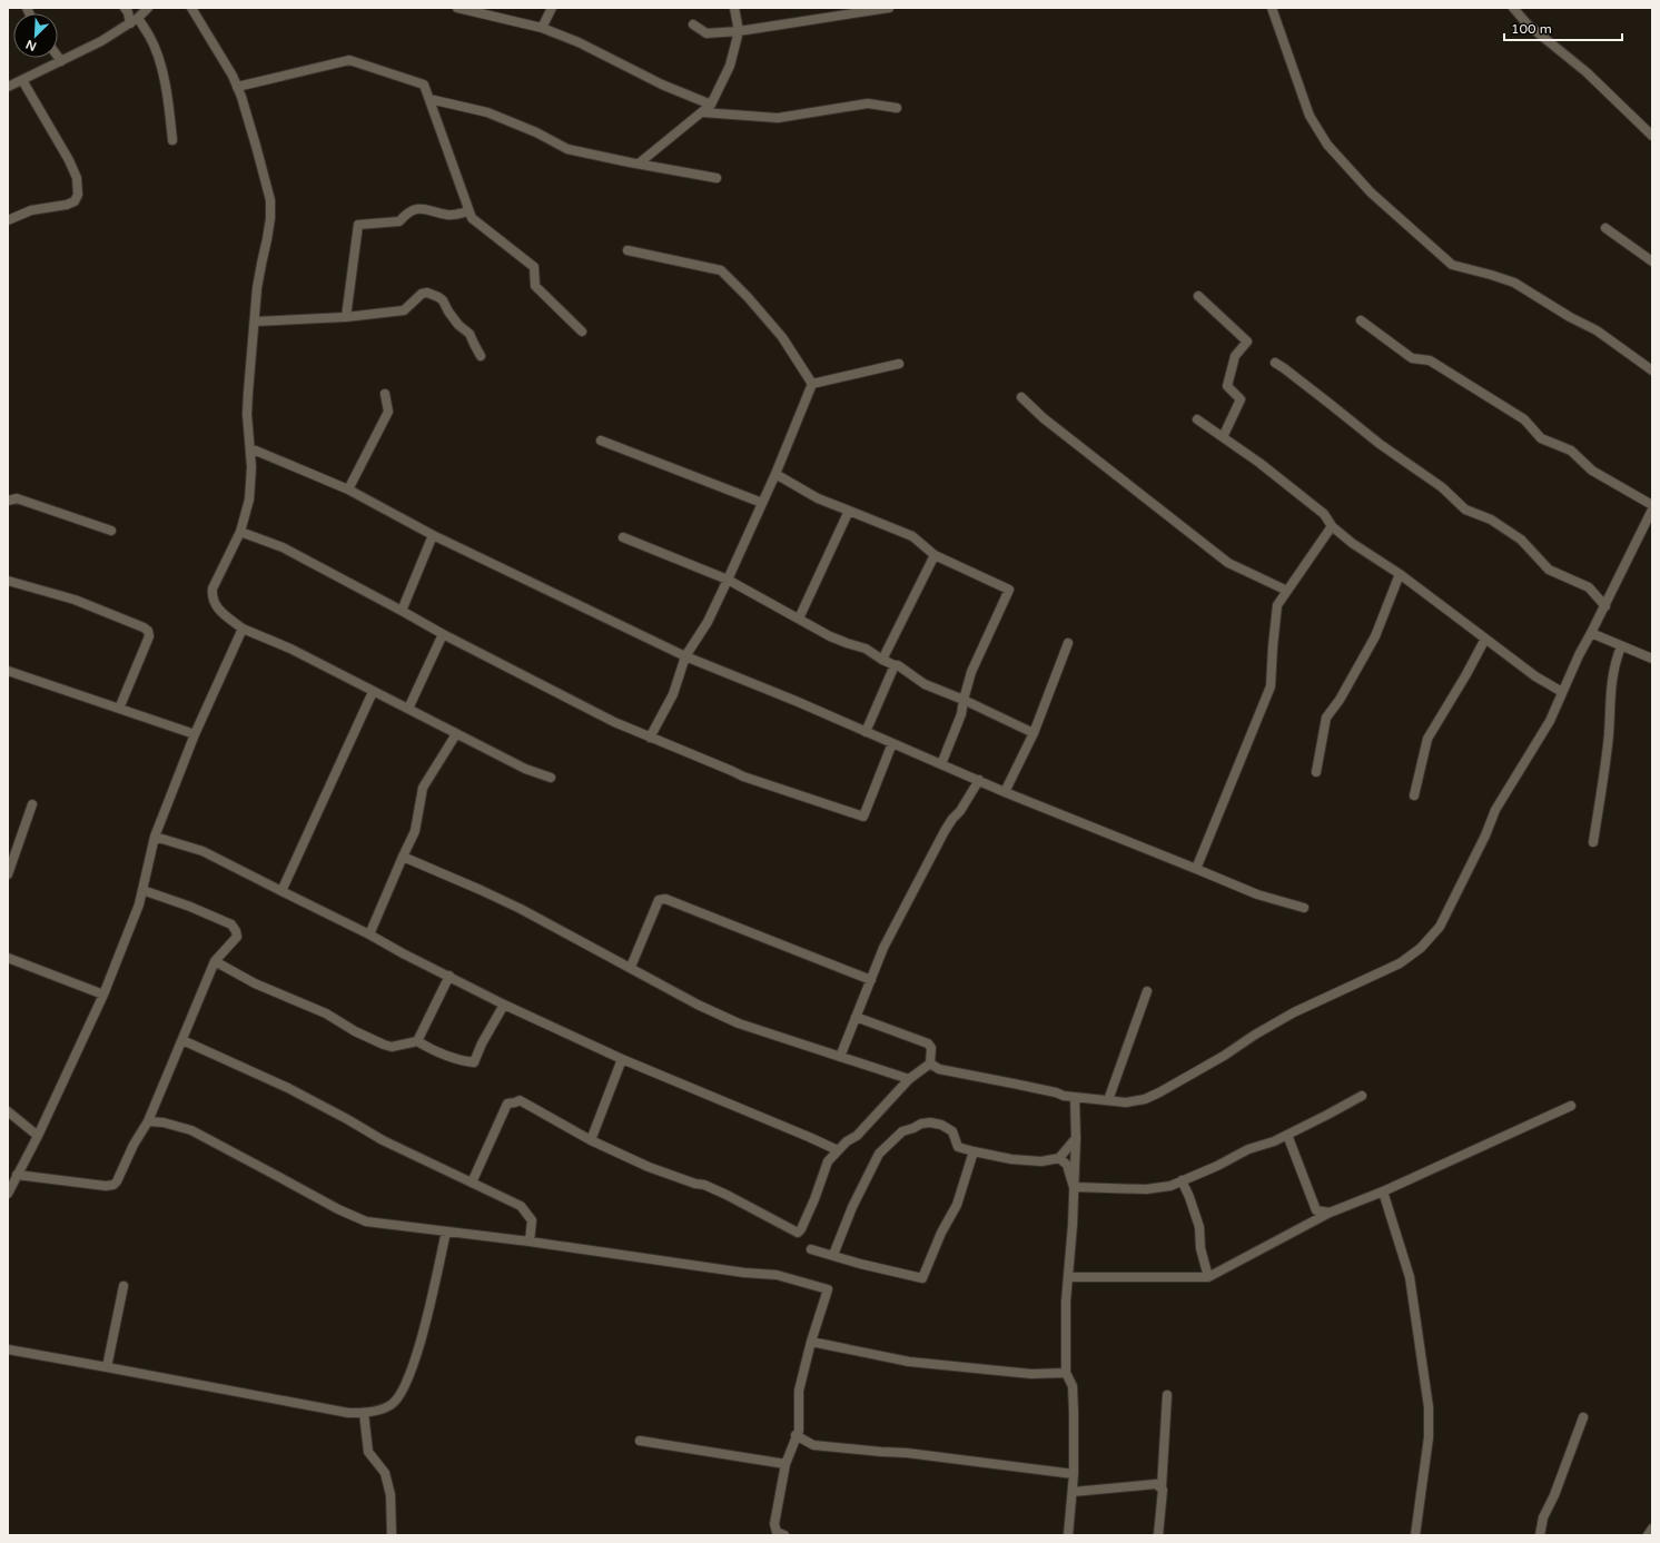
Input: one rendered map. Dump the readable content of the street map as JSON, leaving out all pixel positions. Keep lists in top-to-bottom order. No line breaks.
{"scale_bar":"100 m","north":"bottom left"}
